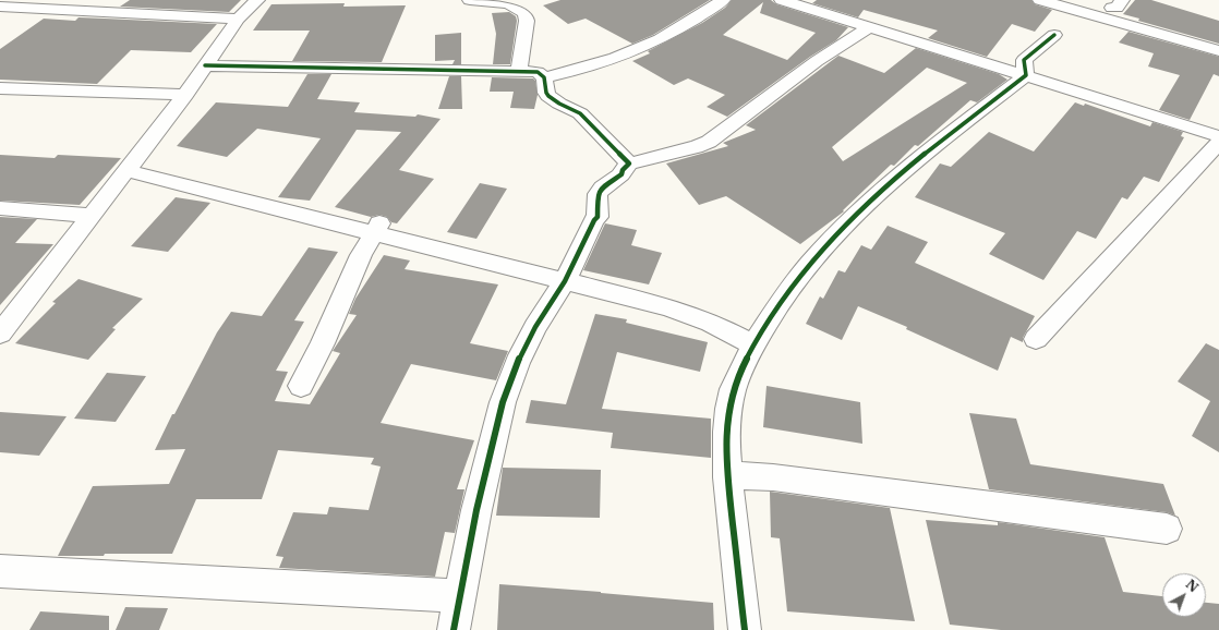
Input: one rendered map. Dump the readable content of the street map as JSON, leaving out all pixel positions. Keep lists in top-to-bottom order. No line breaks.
{"north":"top right"}
